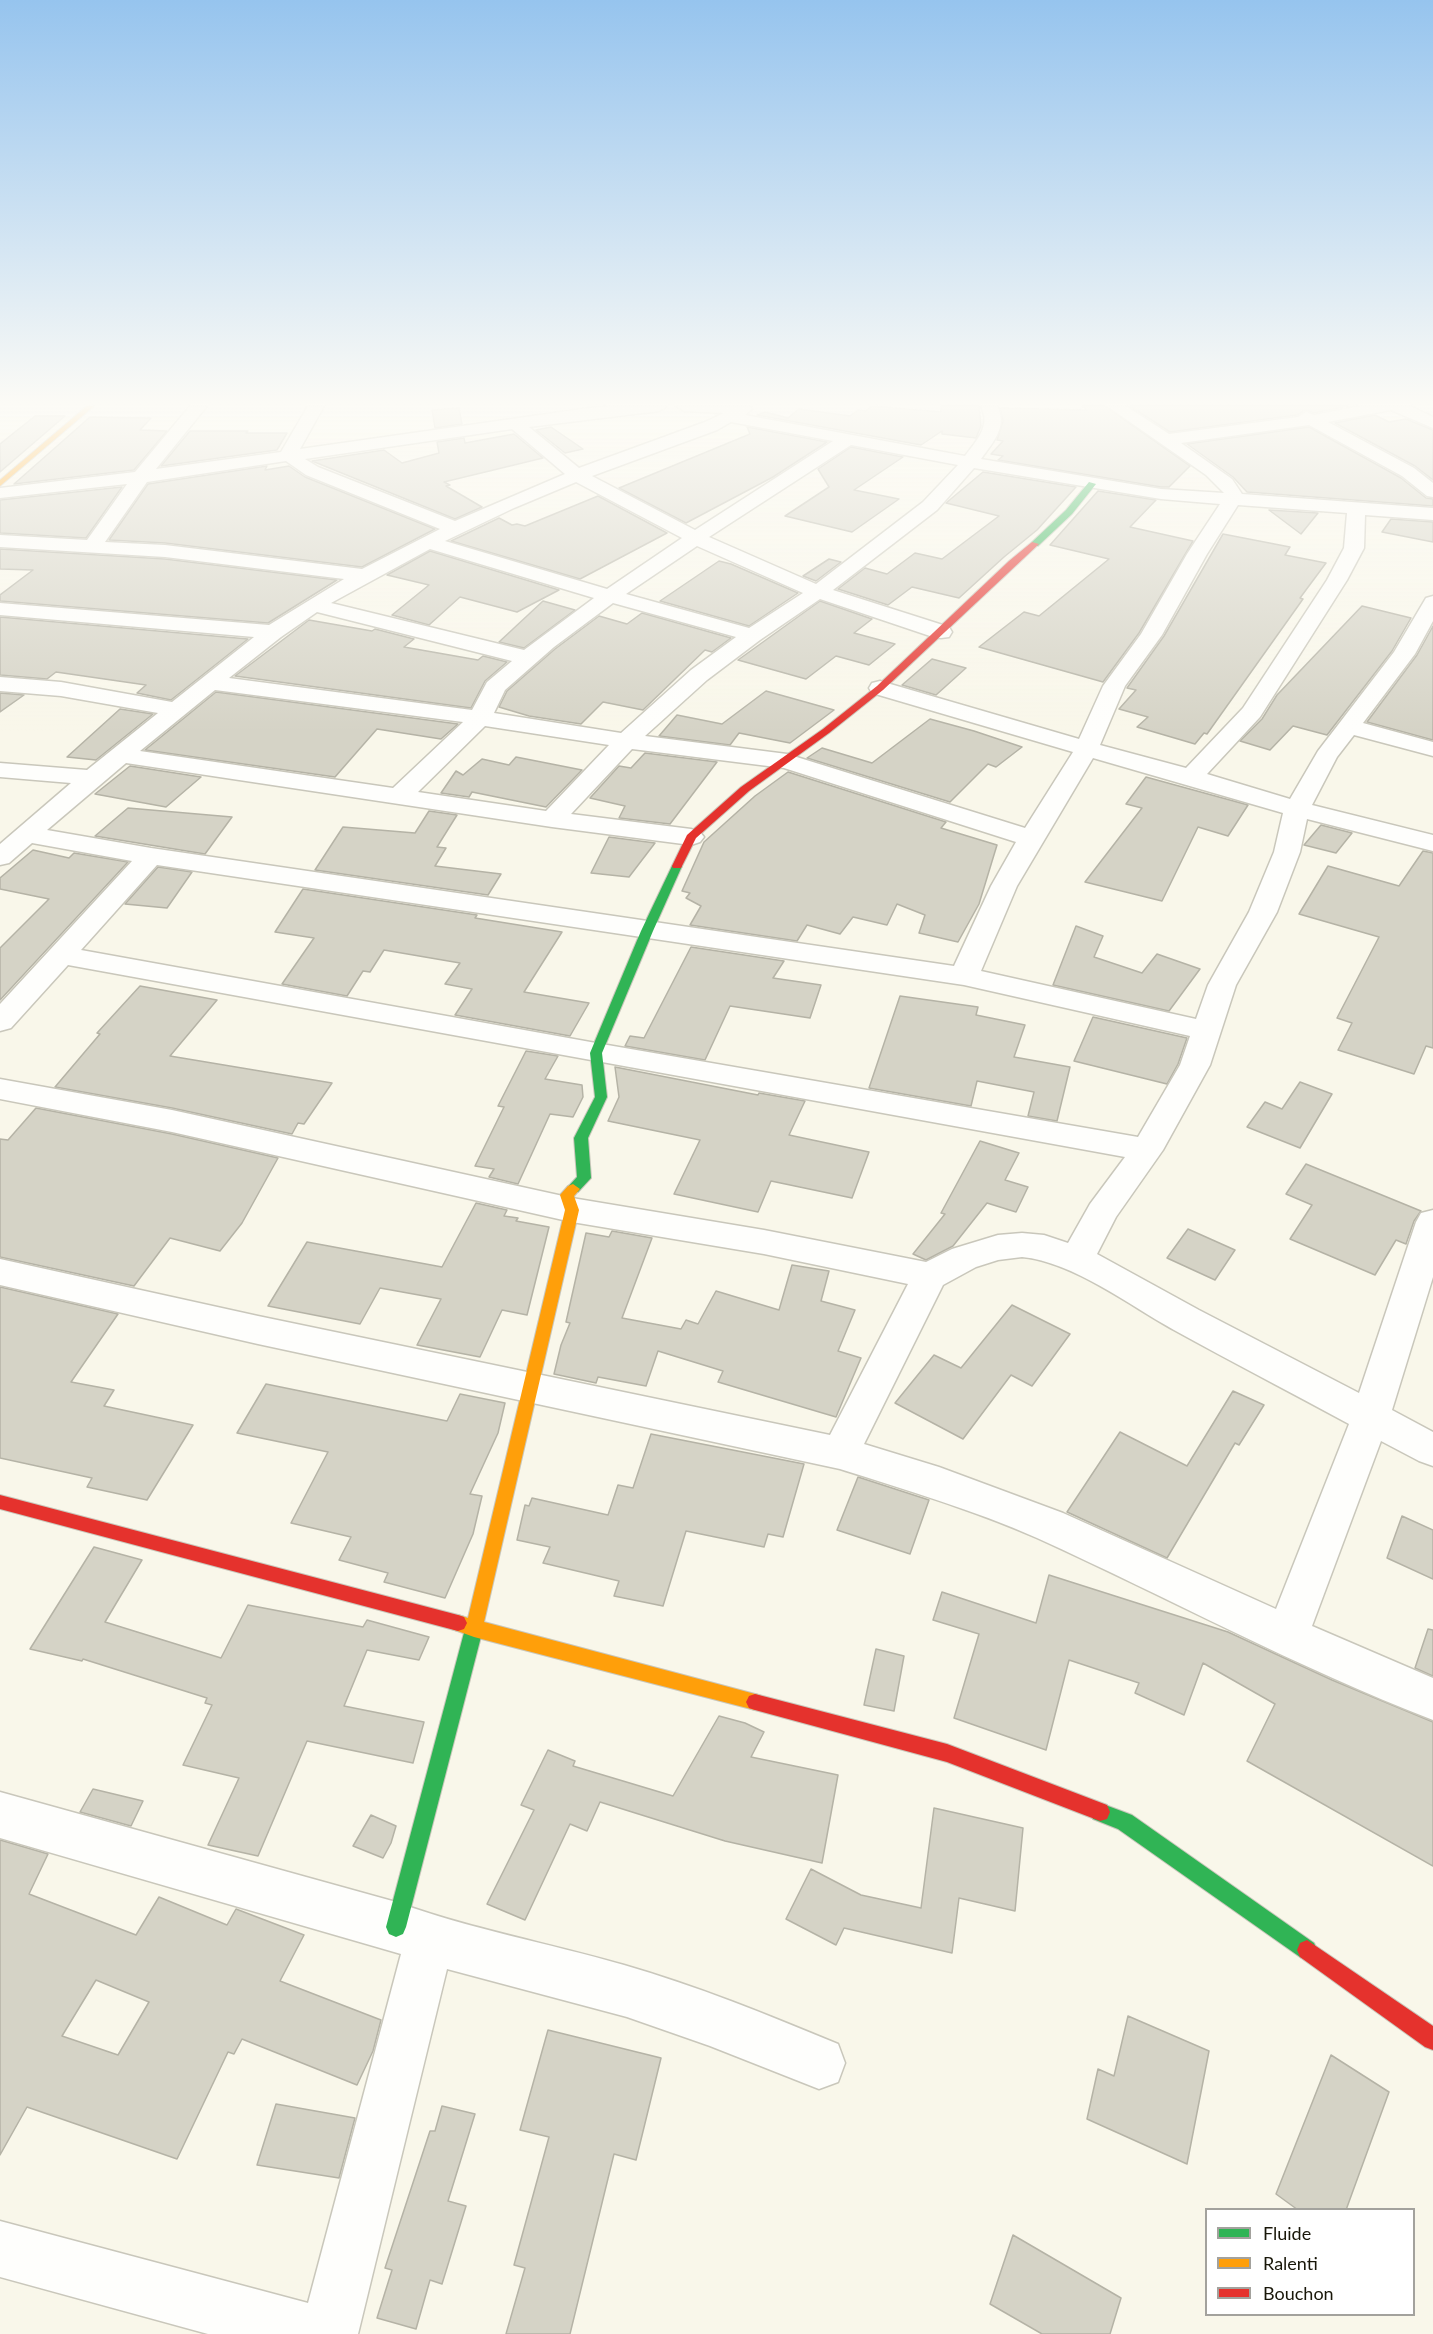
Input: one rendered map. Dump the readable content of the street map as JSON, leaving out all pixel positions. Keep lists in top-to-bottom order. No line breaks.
{"legend":["Fluide","Ralenti","Bouchon"]}
